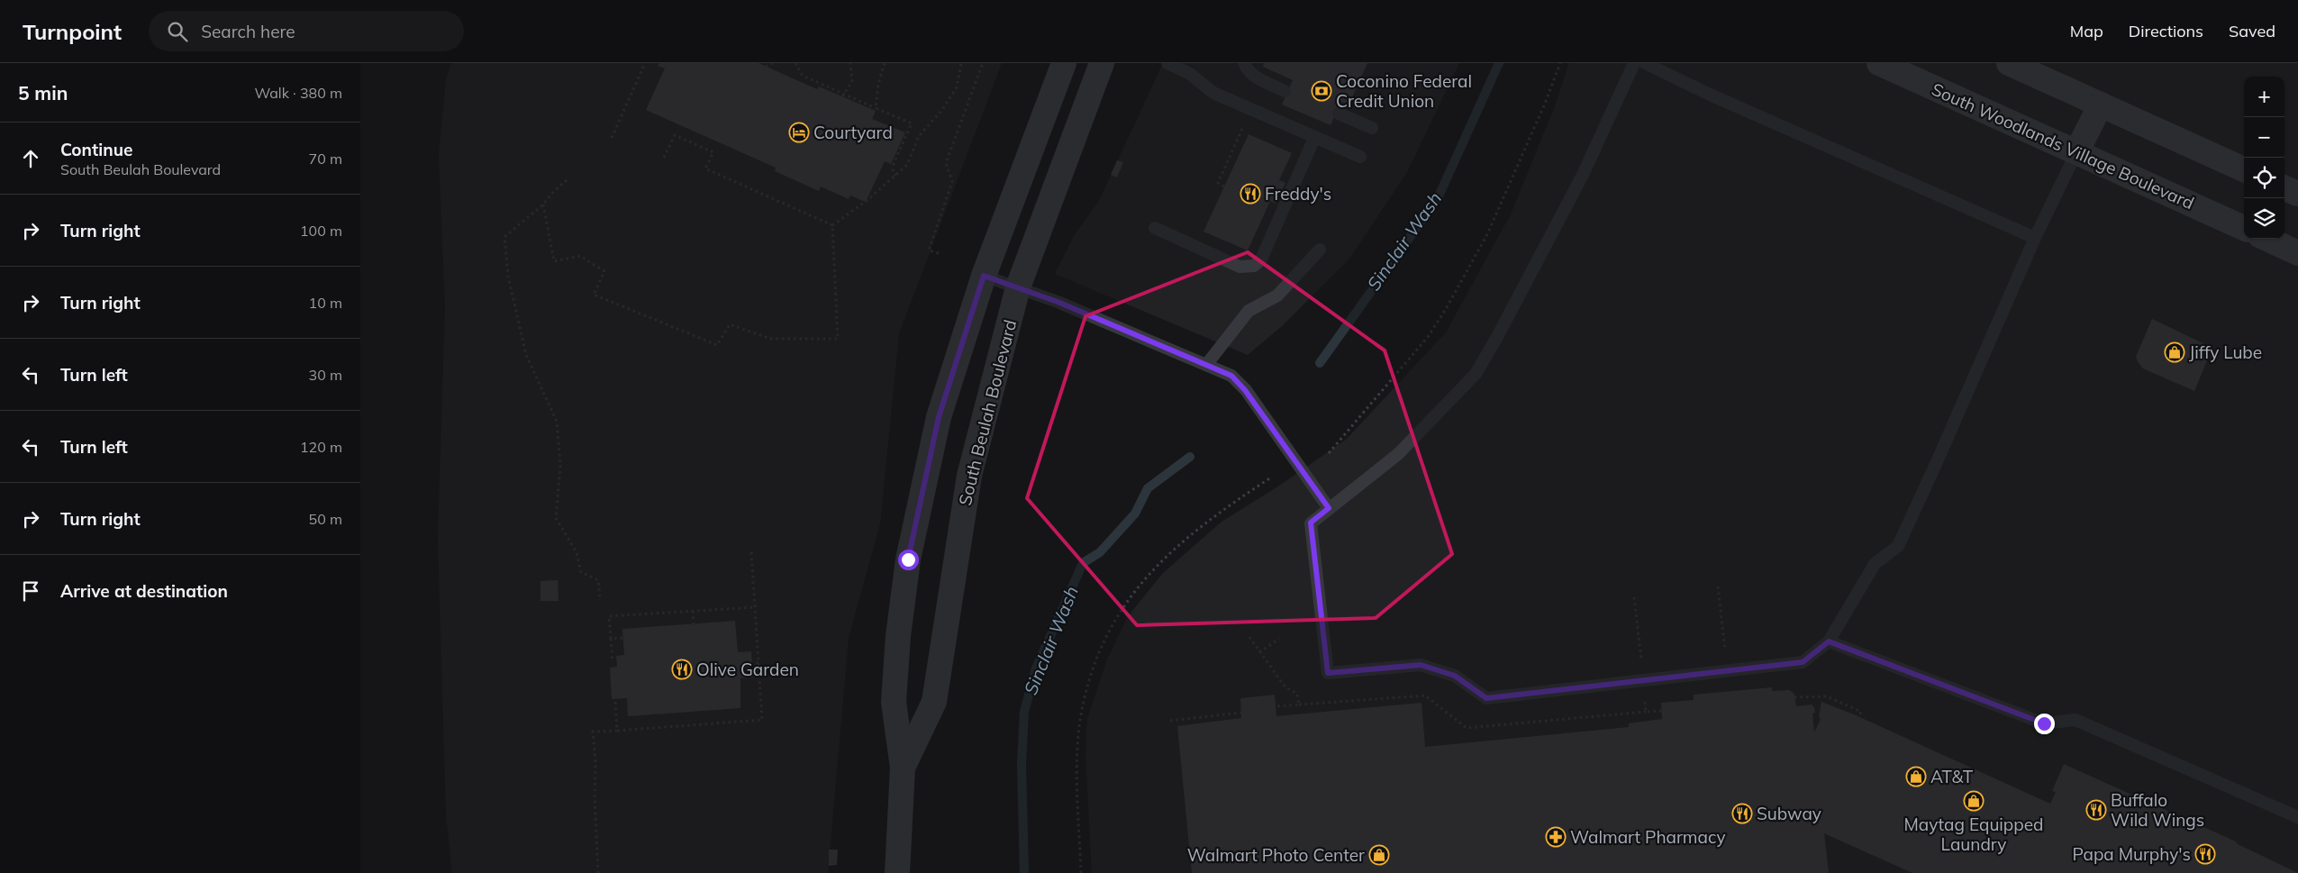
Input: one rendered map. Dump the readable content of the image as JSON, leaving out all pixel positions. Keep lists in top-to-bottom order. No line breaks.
{"streets":{"main road":["South Woodlands Village Boulevard","South Beulah Boulevard"]},"water":["Sinclair Wash"],"places":{"bank":["Coconino Federal Credit Union"],"hotel":["Courtyard"],"restaurant":["Freddy's","Olive Garden","Buffalo Wild Wings","Subway","Papa Murphy's"],"shop":["Jiffy Lube","AT&T","Maytag Equipped Laundry","Walmart Photo Center"],"pharmacy":["Walmart Pharmacy"]},"page":{"header":"Turnpoint","search":"Search here","nav":["Map","Directions","Saved"],"heading":["5 min","Walk · 380 m"],"map_buttons":["+","−"],"list":[["Continue","South Beulah Boulevard","70 m"],["Turn right","100 m"],["Turn right","10 m"],["Turn left","30 m"],["Turn left","120 m"],["Turn right","50 m"],"Arrive at destination"]}}
